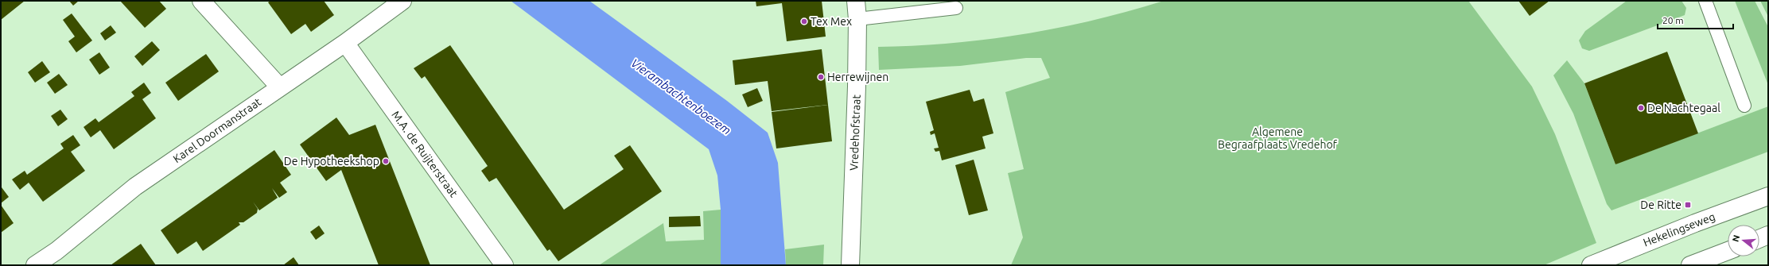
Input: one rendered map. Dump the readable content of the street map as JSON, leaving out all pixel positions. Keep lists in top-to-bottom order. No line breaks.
{"streets":{"street":["Karel Doormanstraat","Vredehofstraat","M.A. de Ruijterstraat","Hekelingseweg"]},"crossings":[["Karel Doormanstraat","M.A. de Ruijterstraat"]],"water":["Vierambachtenboezem"],"parks":["Algemene Begraafplaats Vredehof"],"places":{"other":["Tex Mex","Herrewijnen","De Nachtegaal","De Hypotheekshop"],"transit":["De Ritte"]},"scale_bar":"20 m","north":"left"}
